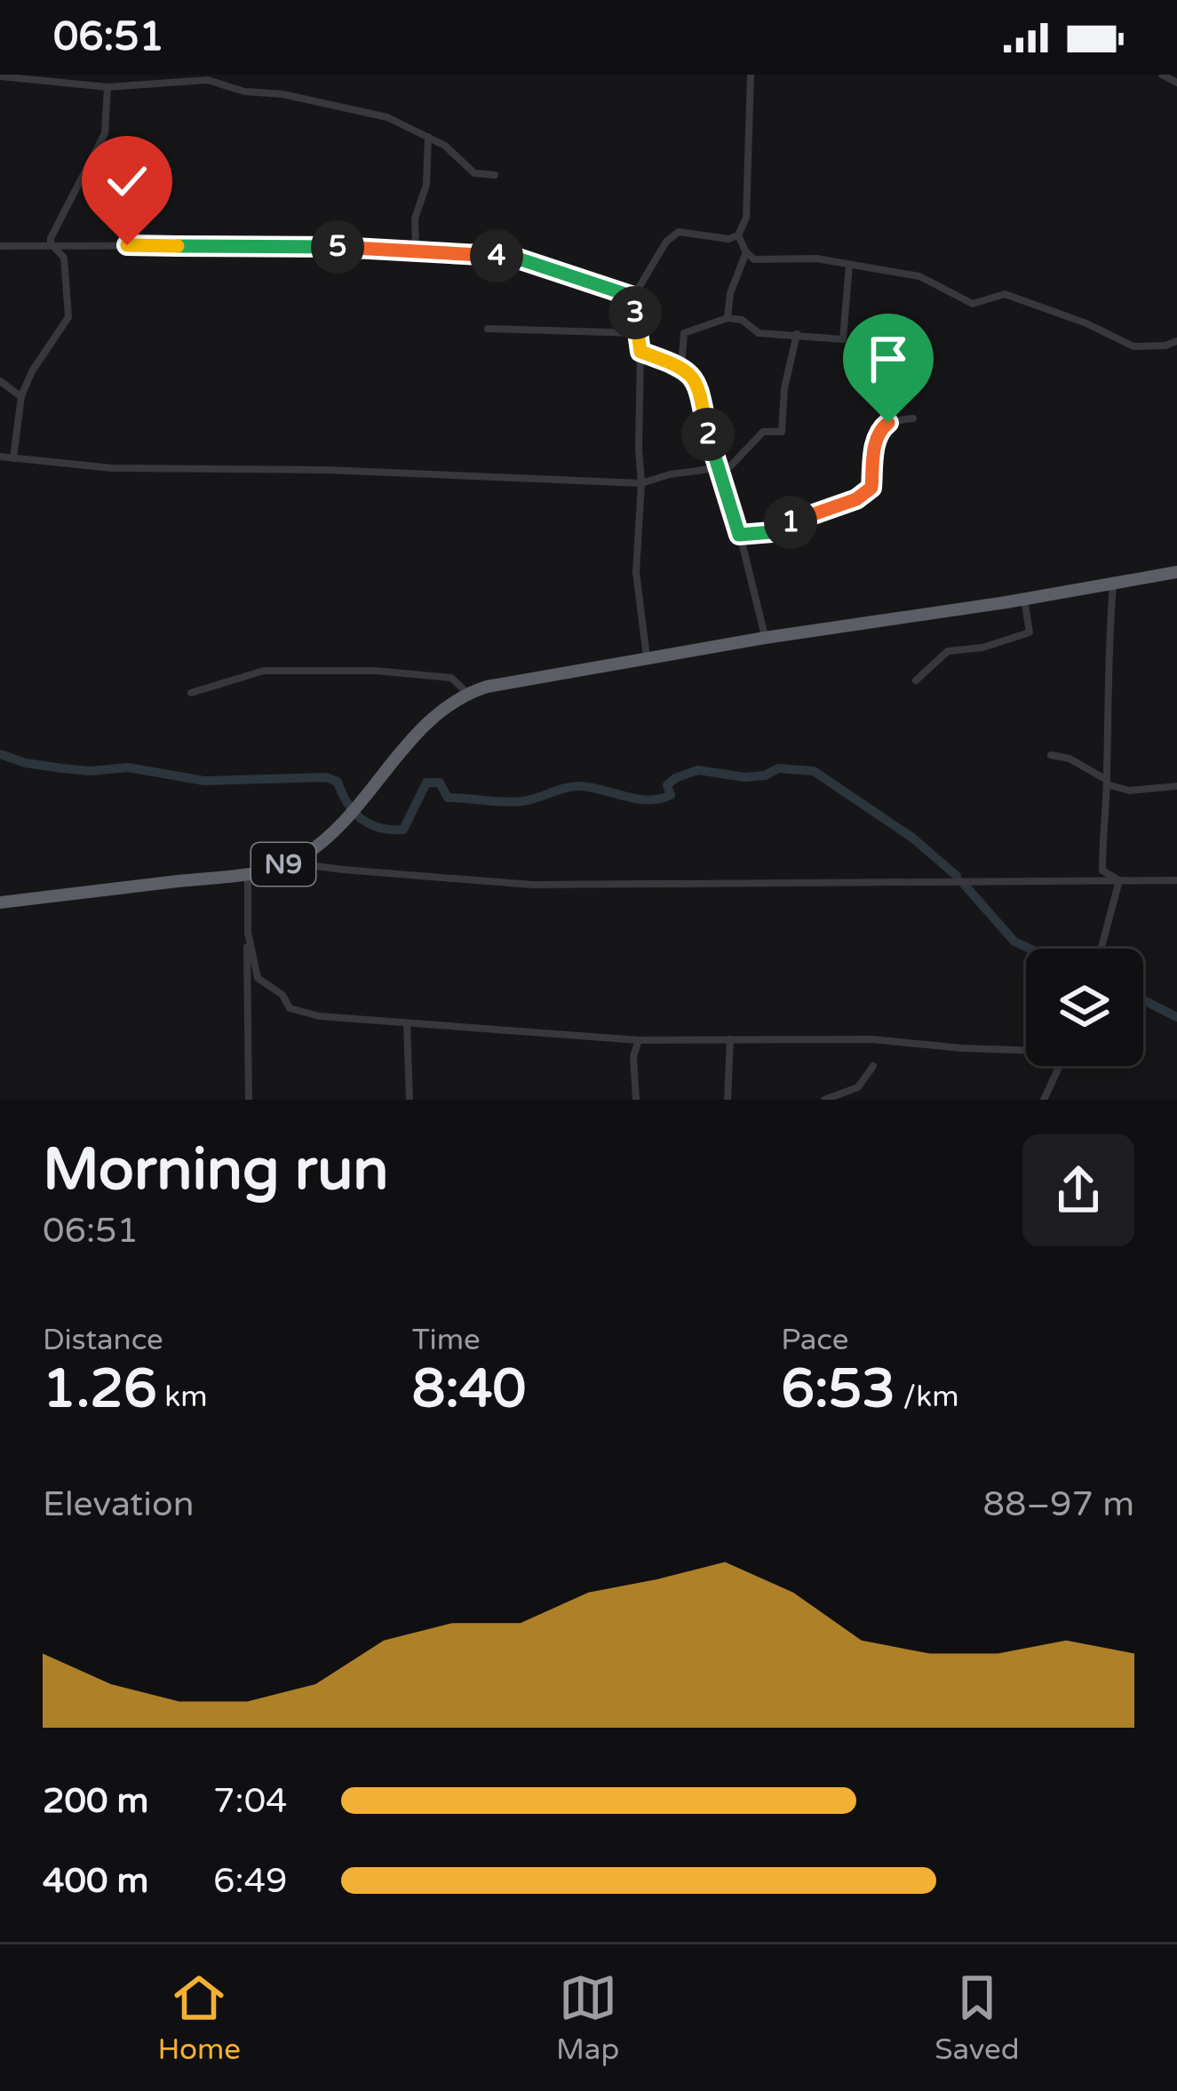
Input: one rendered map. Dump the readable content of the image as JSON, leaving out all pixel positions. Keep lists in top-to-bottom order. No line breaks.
{"streets":{"highway":["N9"]},"page":{"status":"06:51","pins":["5","4","3","2","1"],"heading":["Morning run","06:51"],"stats":[["Distance","1.26 km"],["Time","8:40"],["Pace","6:53 /km"]],"chart":["Elevation","88–97 m"],"list":[{"name":"200 m","note":"7:04"},{"name":"400 m","note":"6:49"}],"tabs":["Home","Map","Saved"]}}
